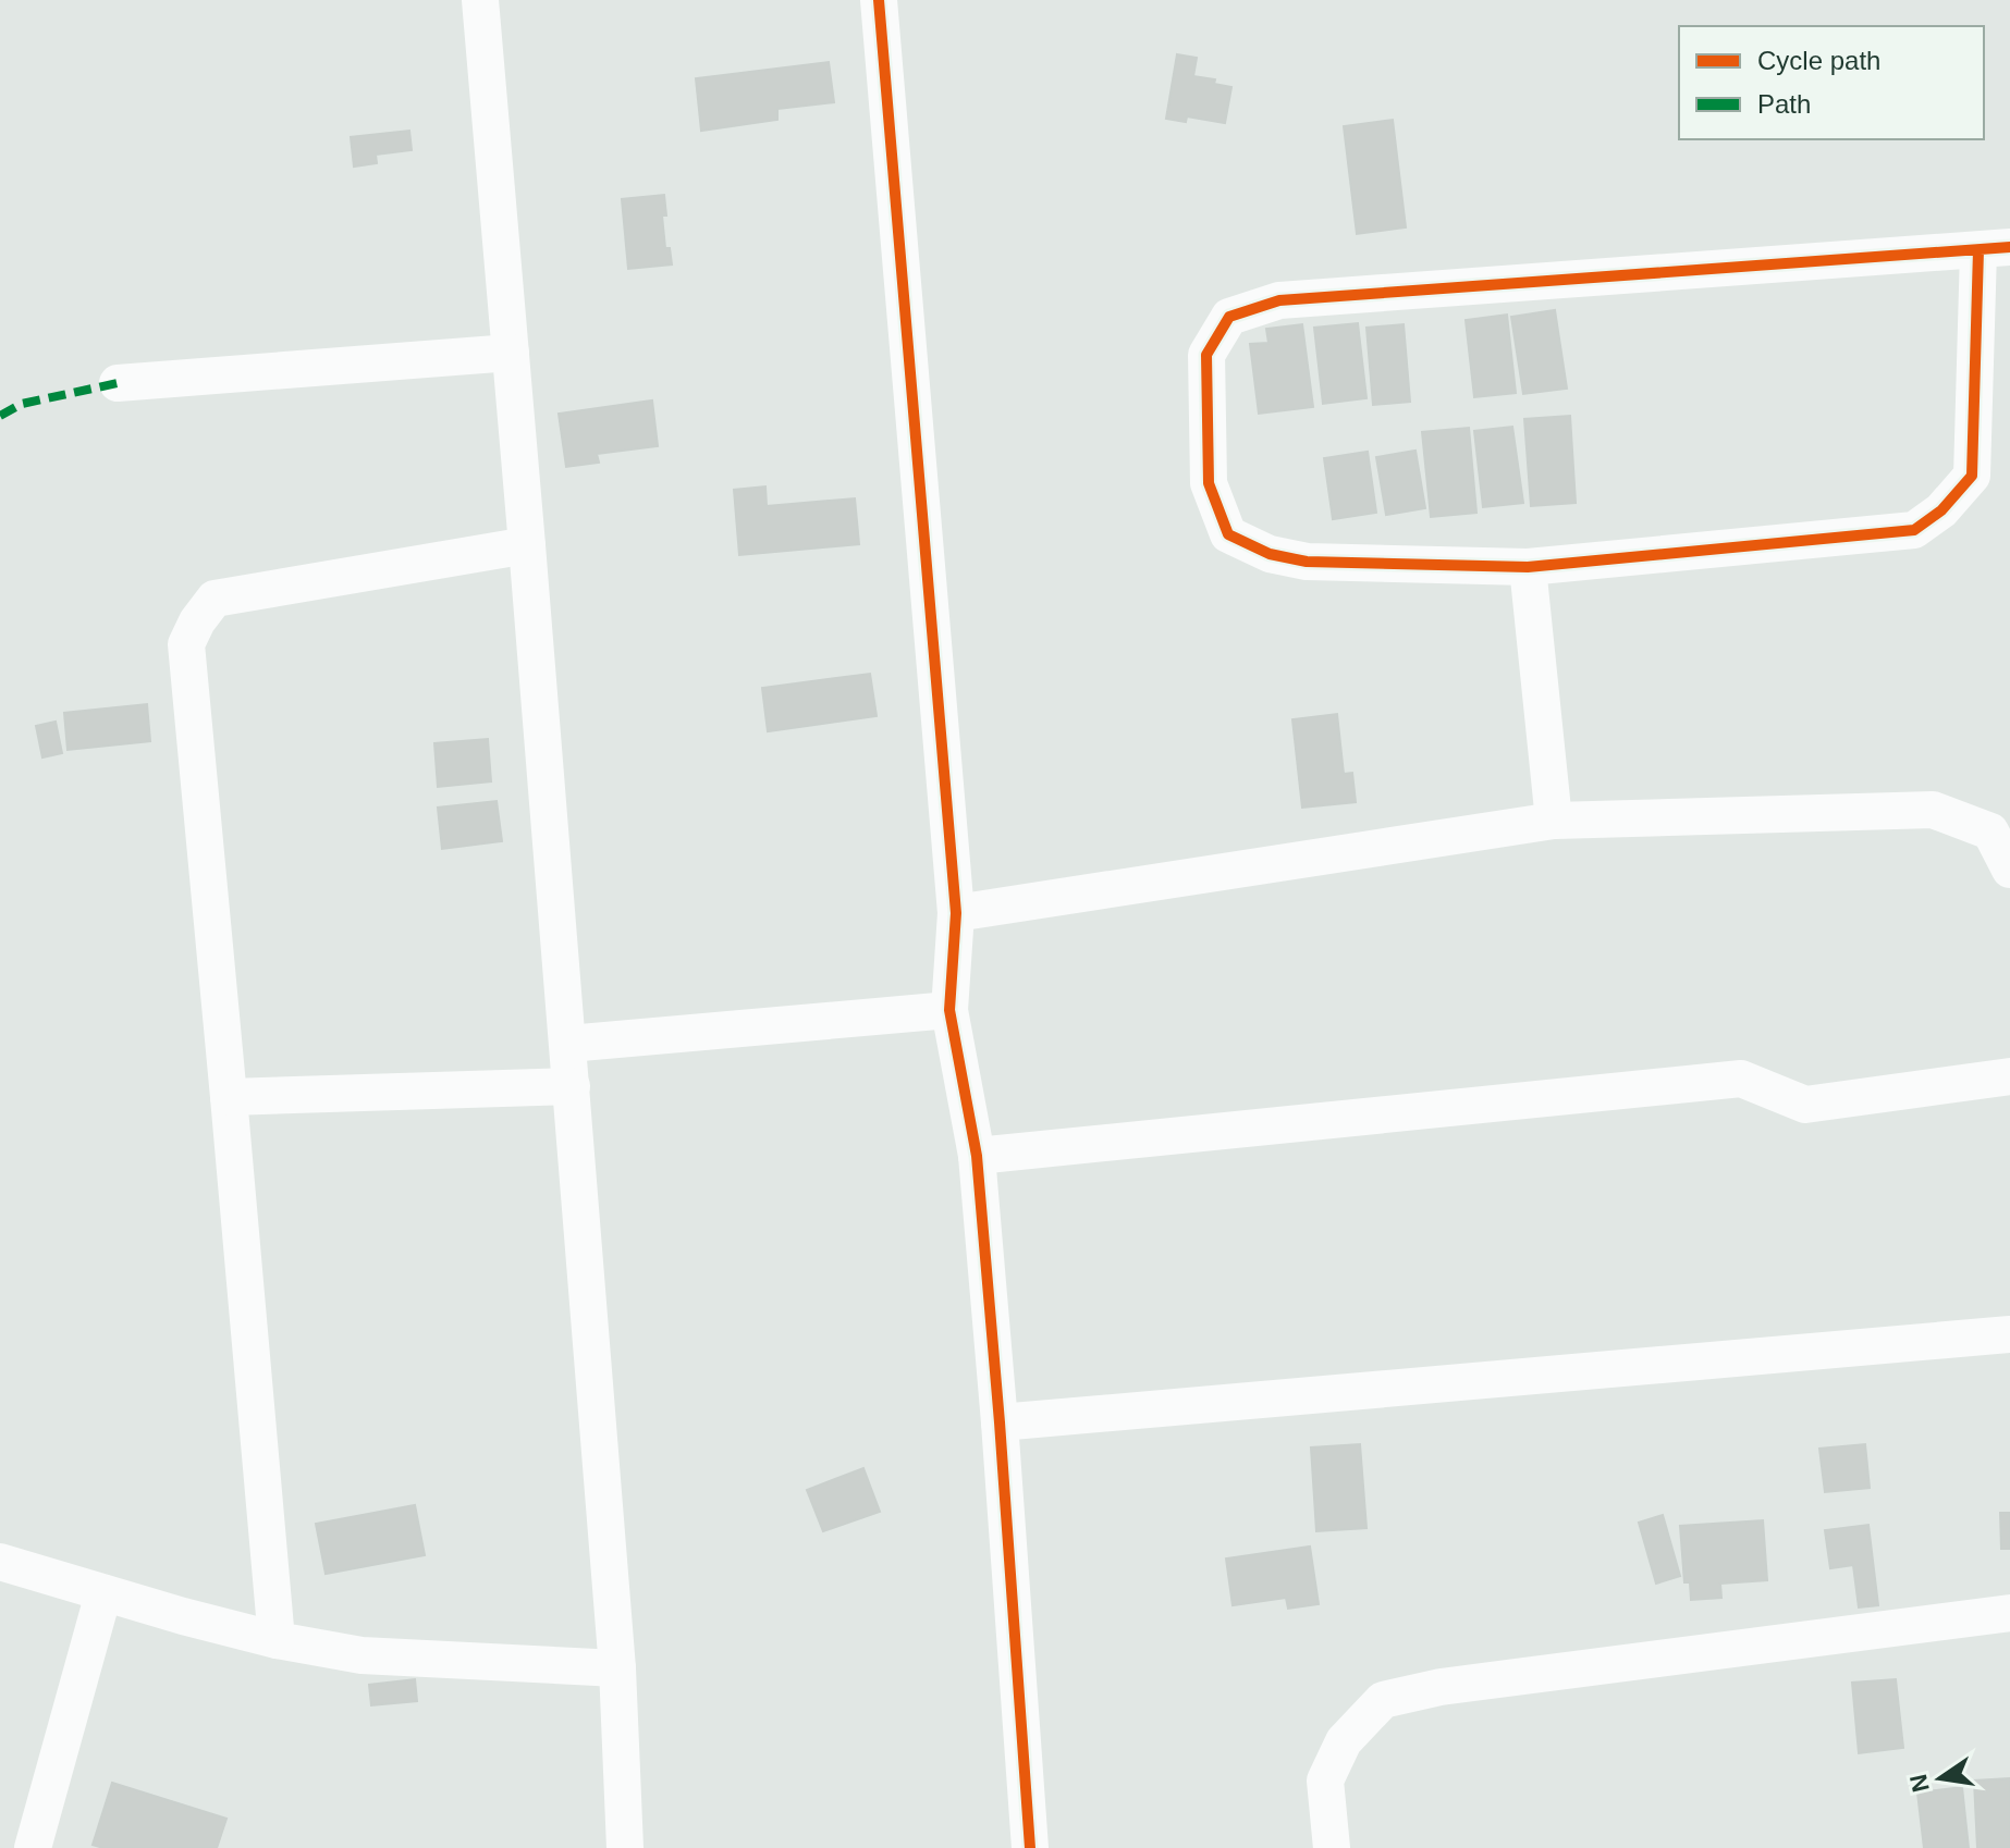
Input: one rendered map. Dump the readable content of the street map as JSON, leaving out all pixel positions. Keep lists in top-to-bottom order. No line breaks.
{"legend":["Cycle path","Path"],"north":"left"}
